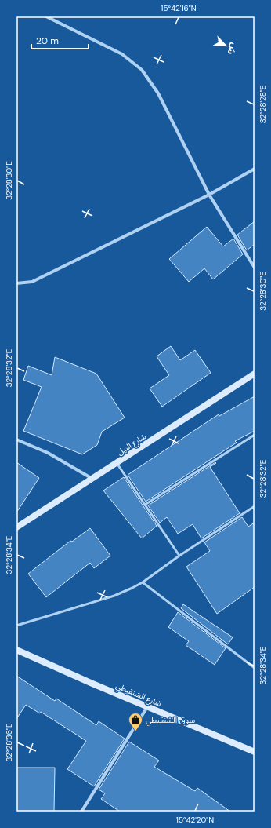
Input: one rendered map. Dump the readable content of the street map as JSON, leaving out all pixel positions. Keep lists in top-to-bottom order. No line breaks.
{"streets":{"street":["شارع النيل","شارع الشنقيطي"]},"places":{"shop":["سوق الشنقيطي"]},"scale_bar":"20 m","north":"bottom right","coordinates":["15°42'16\"N","32°28'28\"E","32°28'30\"E","32°28'32\"E","32°28'34\"E","32°28'36\"E","15°42'20\"N"]}
